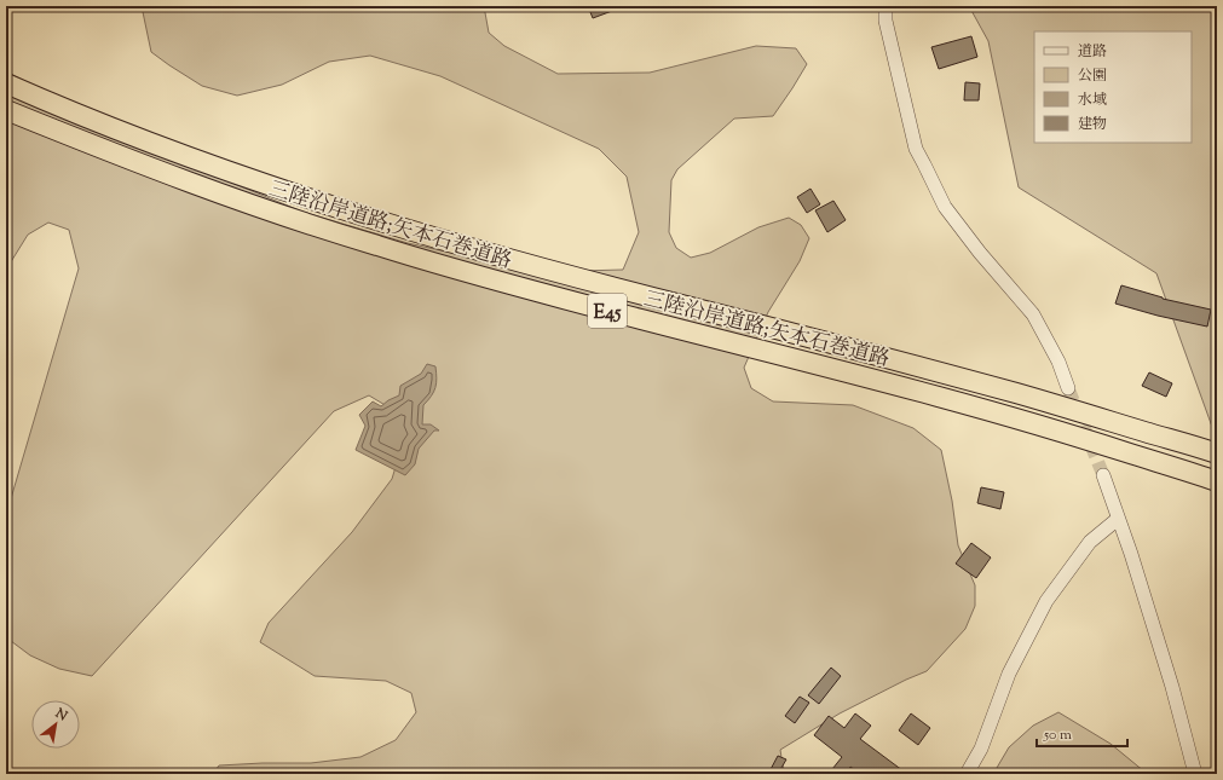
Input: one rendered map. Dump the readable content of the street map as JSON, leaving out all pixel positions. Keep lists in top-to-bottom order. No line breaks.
{"streets":{"highway":["三陸沿岸道路;矢本石巻道路","E45"]},"legend":["道路","公園","水域","建物"],"scale_bar":"50 m","north":"top right"}
